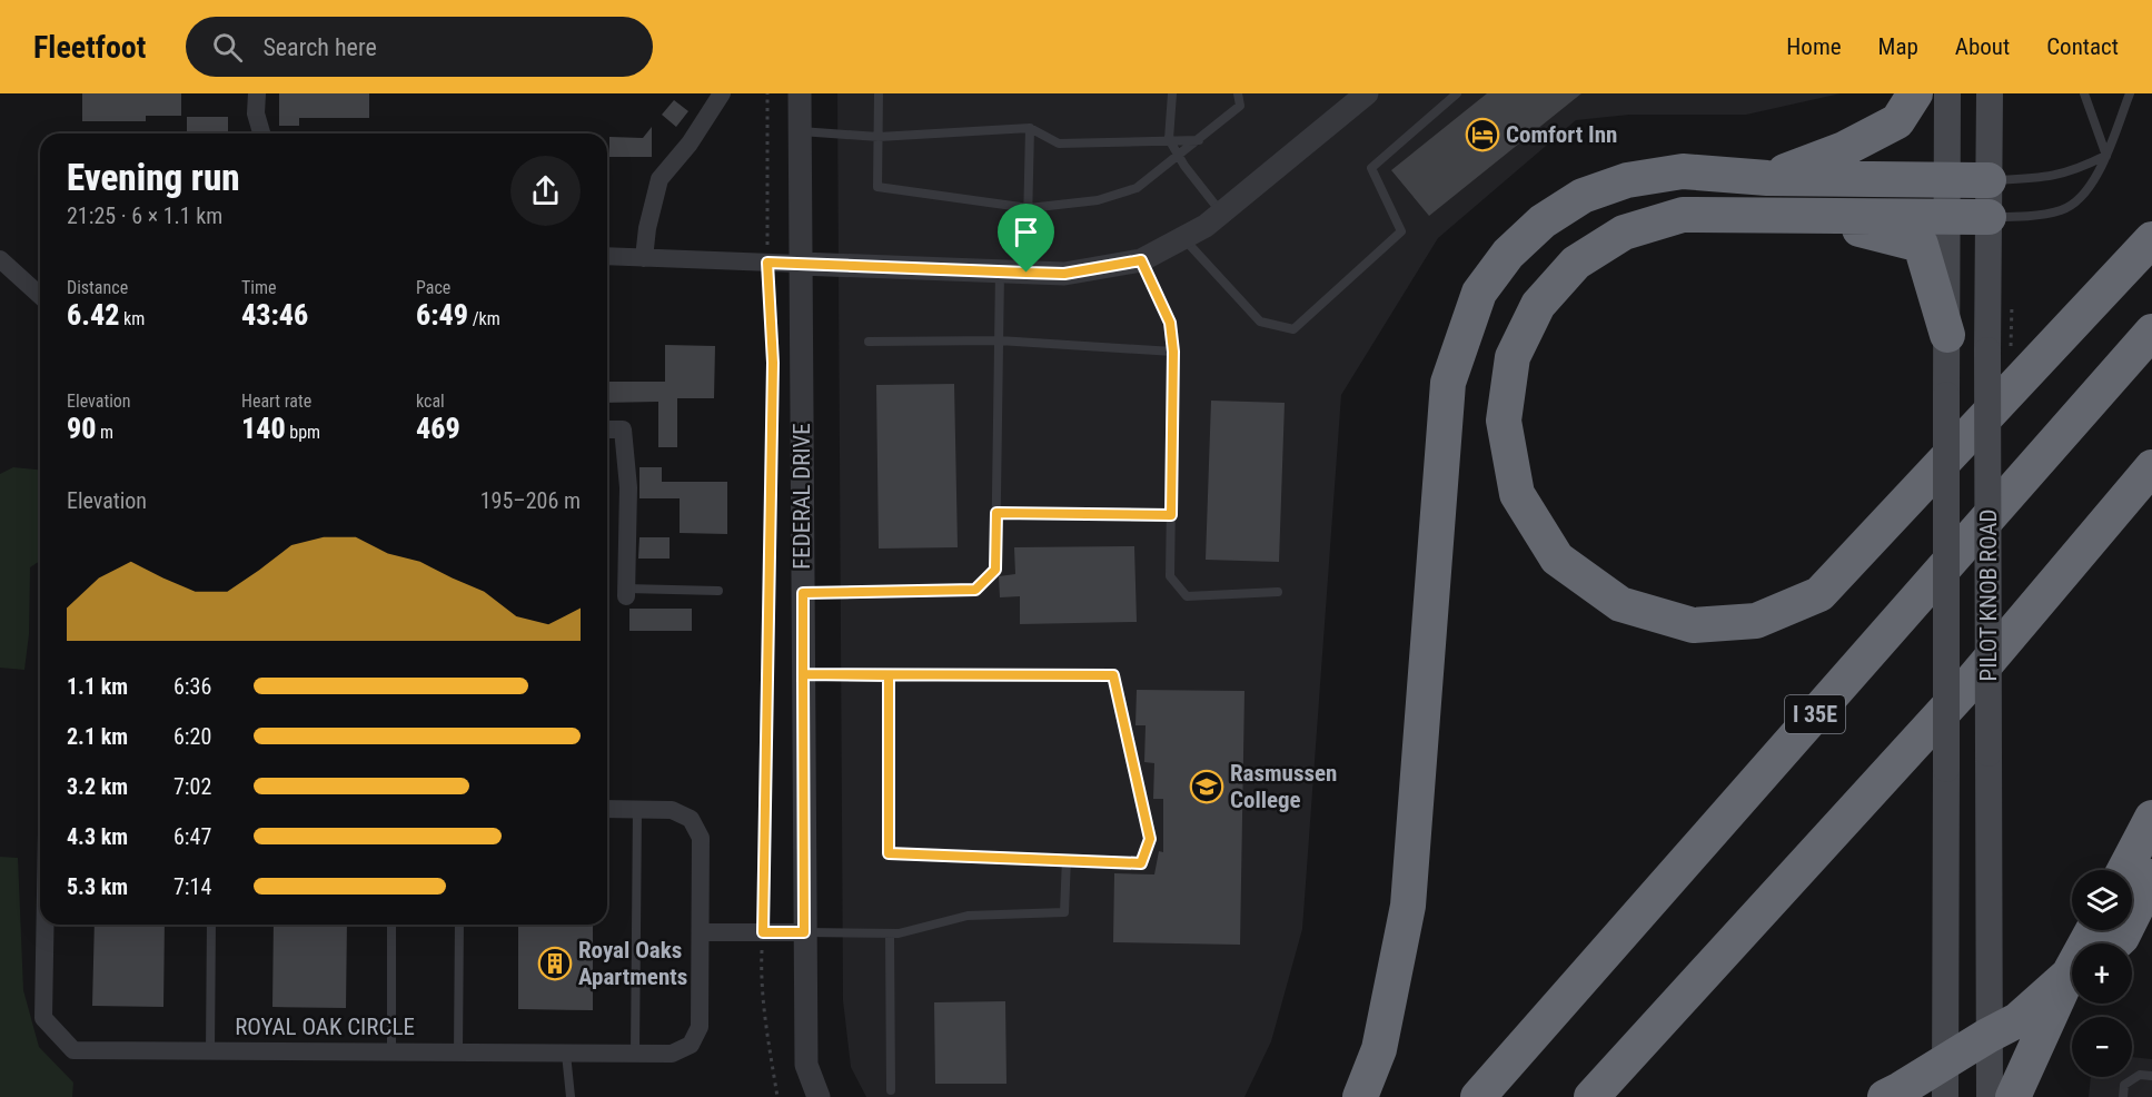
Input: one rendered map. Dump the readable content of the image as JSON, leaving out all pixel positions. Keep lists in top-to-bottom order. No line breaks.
{"streets":{"highway":["I 35E"],"main road":["PILOT KNOB ROAD"],"street":["FEDERAL DRIVE","ROYAL OAK CIRCLE"]},"places":{"hotel":["Comfort Inn"],"school or university":["Rasmussen College"],"building":["Royal Oaks Apartments"]},"page":{"header":"Fleetfoot","search":"Search here","nav":["Home","Map","About","Contact"],"heading":["Evening run","21:25 · 6 × 1.1 km"],"stats":[["Distance","6.42 km"],["Time","43:46"],["Pace","6:49 /km"],["Elevation","90 m"],["Heart rate","140 bpm"],["kcal","469"]],"chart":["Elevation","195–206 m"],"list":[{"name":"1.1 km","note":"6:36"},{"name":"2.1 km","note":"6:20"},{"name":"3.2 km","note":"7:02"},{"name":"4.3 km","note":"6:47"},{"name":"5.3 km","note":"7:14"}],"map_buttons":["+","−"]}}
